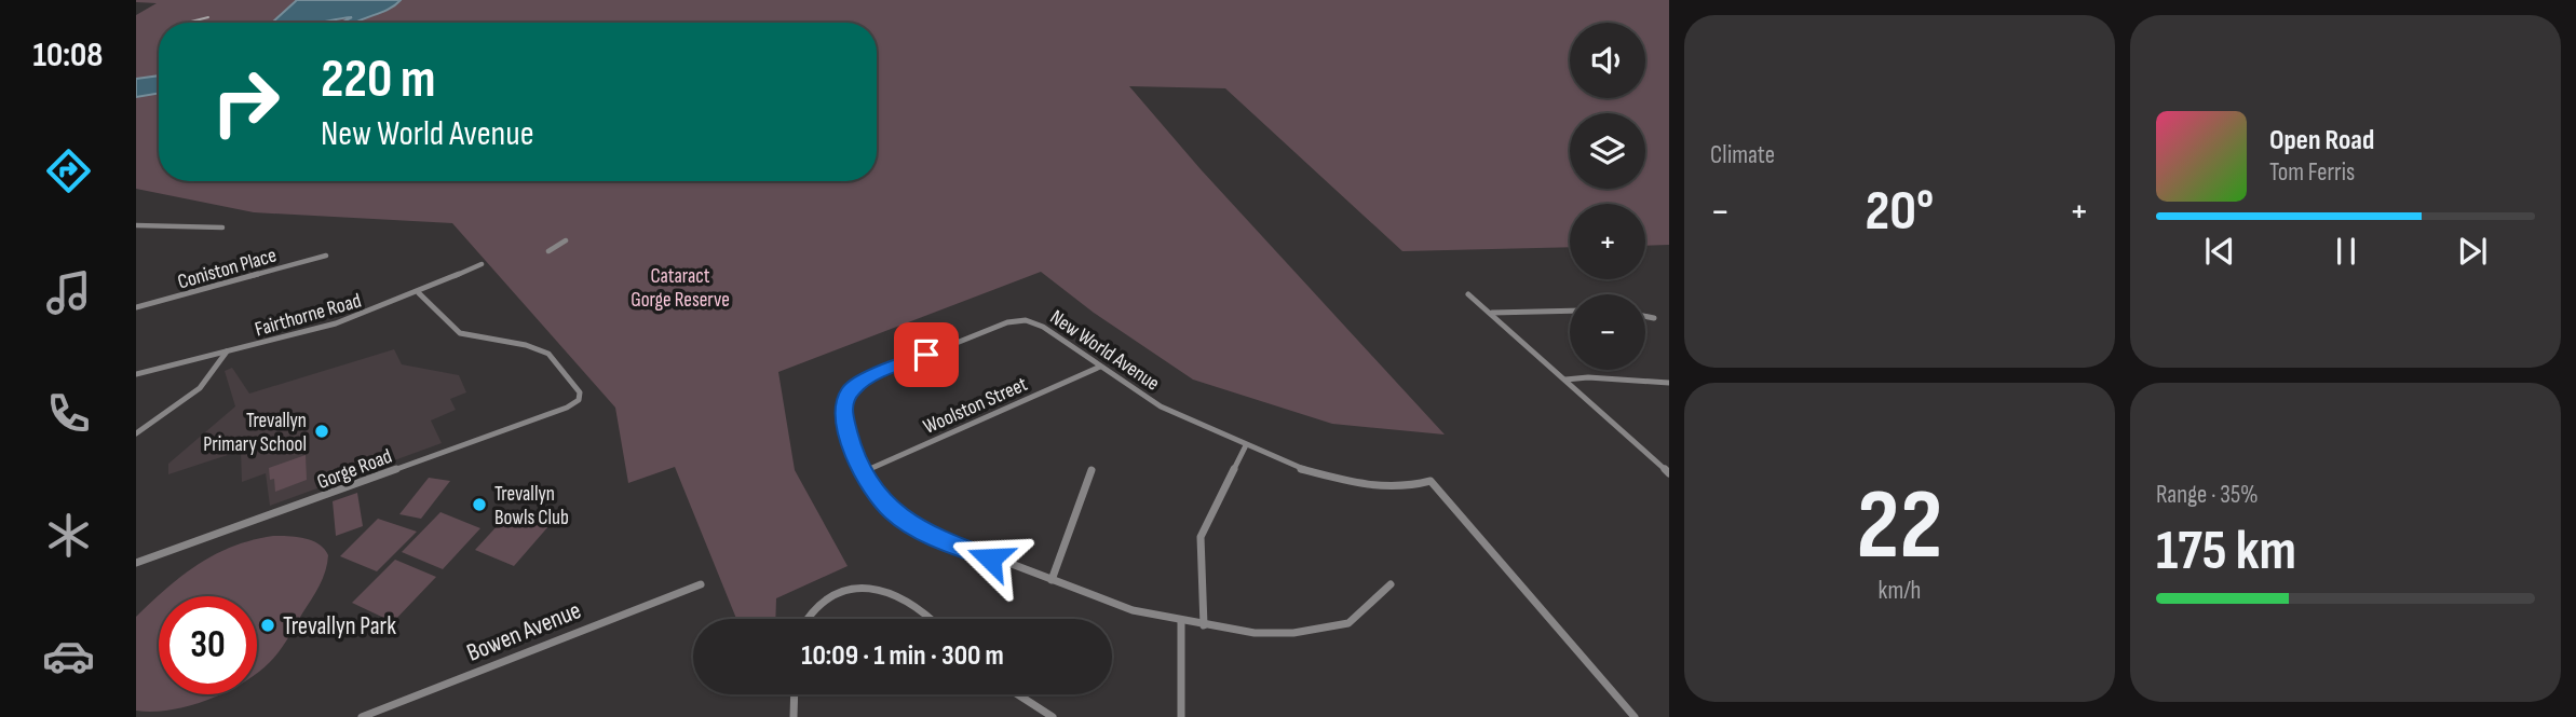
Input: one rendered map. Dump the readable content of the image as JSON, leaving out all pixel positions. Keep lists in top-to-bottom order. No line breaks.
{"streets":{"street":["Coniston Place","Fairthorne Road","New World Avenue","Woolston Street","Gorge Road","Bowen Avenue"]},"crossings":[["Fairthorne Road","Gorge Road"],["New World Avenue","Woolston Street"]],"parks":["Cataract Gorge Reserve"],"places":["Trevallyn Primary School","Trevallyn Bowls Club","Trevallyn Park"],"page":{"tabs":"10:08","tile":["Climate",["22","km/h"],["Range · 35%","175 km"]],"map_buttons":["+","−"],"turn":["220 m","New World Avenue"],"song":["Open Road","Tom Ferris"],"heat":["−","20°","+"],"limit":"30","trip":"10:09 · 1 min · 300 m"}}
